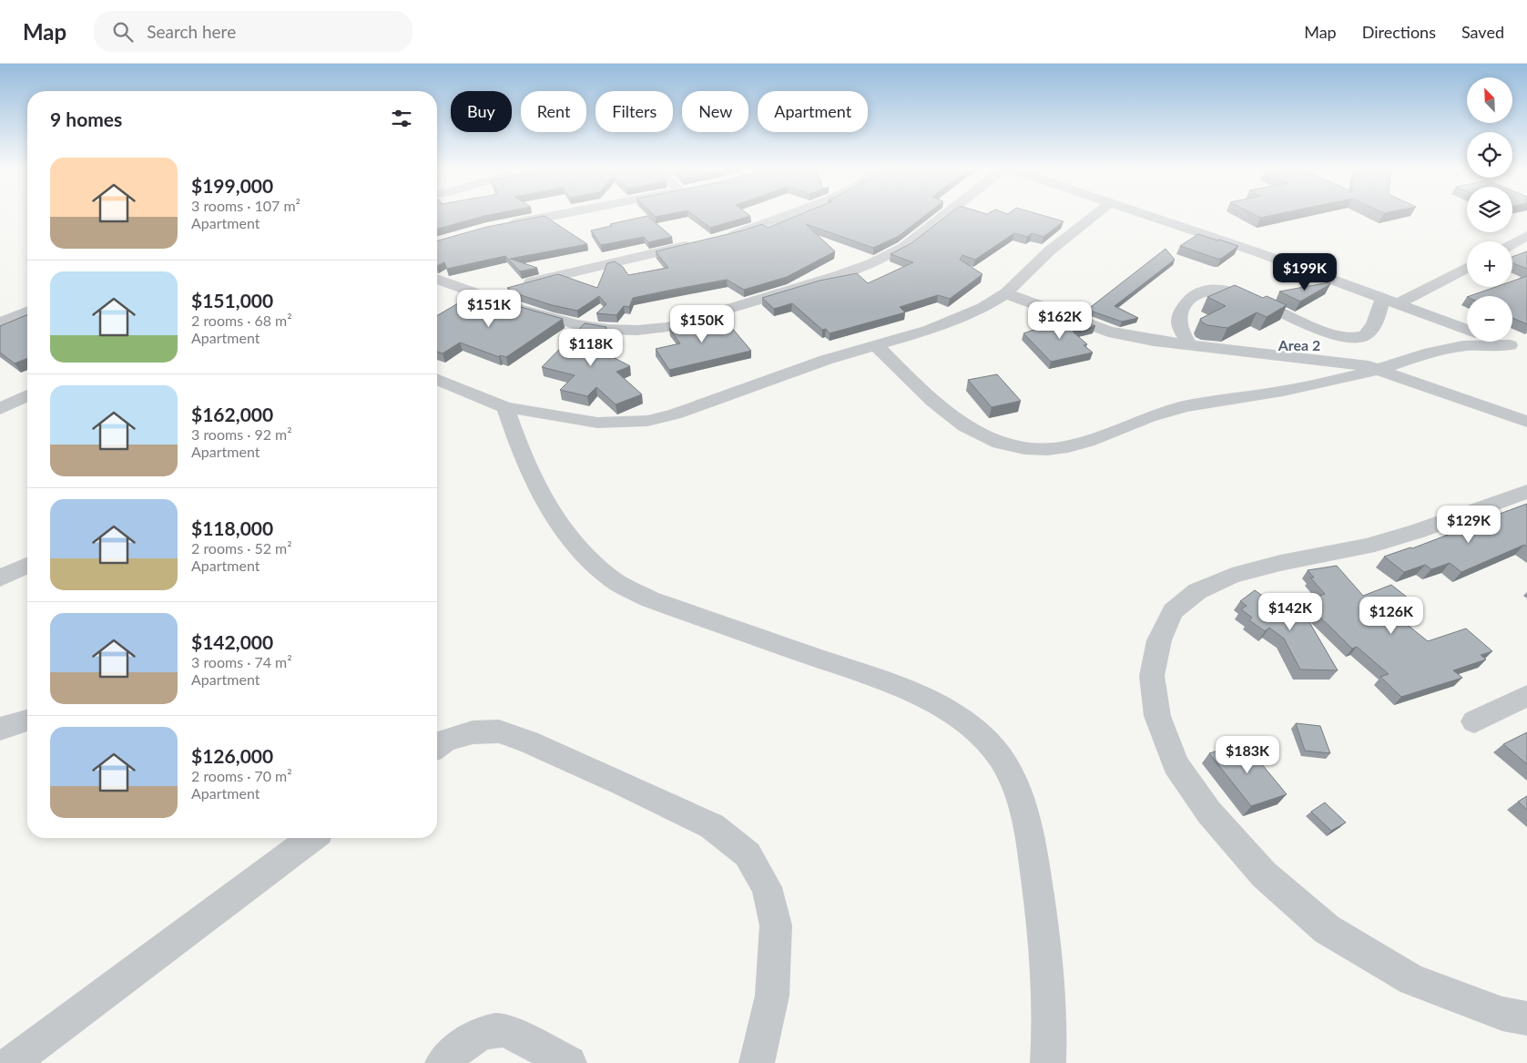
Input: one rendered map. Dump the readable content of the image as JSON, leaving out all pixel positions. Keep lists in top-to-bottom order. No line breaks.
{"districts":["Area 2"],"north":"top left","page":{"header":"Map","search":"Search here","nav":["Map","Directions","Saved"],"map_buttons":["+","−"],"chip":["Buy","Rent","Filters","New","Apartment"],"heading":"9 homes","list":[{"name":"$199,000","note":"3 rooms · 107 m² · Apartment"},{"name":"$151,000","note":"2 rooms · 68 m² · Apartment"},{"name":"$162,000","note":"3 rooms · 92 m² · Apartment"},{"name":"$118,000","note":"2 rooms · 52 m² · Apartment"},{"name":"$142,000","note":"3 rooms · 74 m² · Apartment"},{"name":"$126,000","note":"2 rooms · 70 m² · Apartment"}],"price":["$199K","$151K","$162K","$150K","$118K","$129K","$142K","$126K","$183K"]}}
